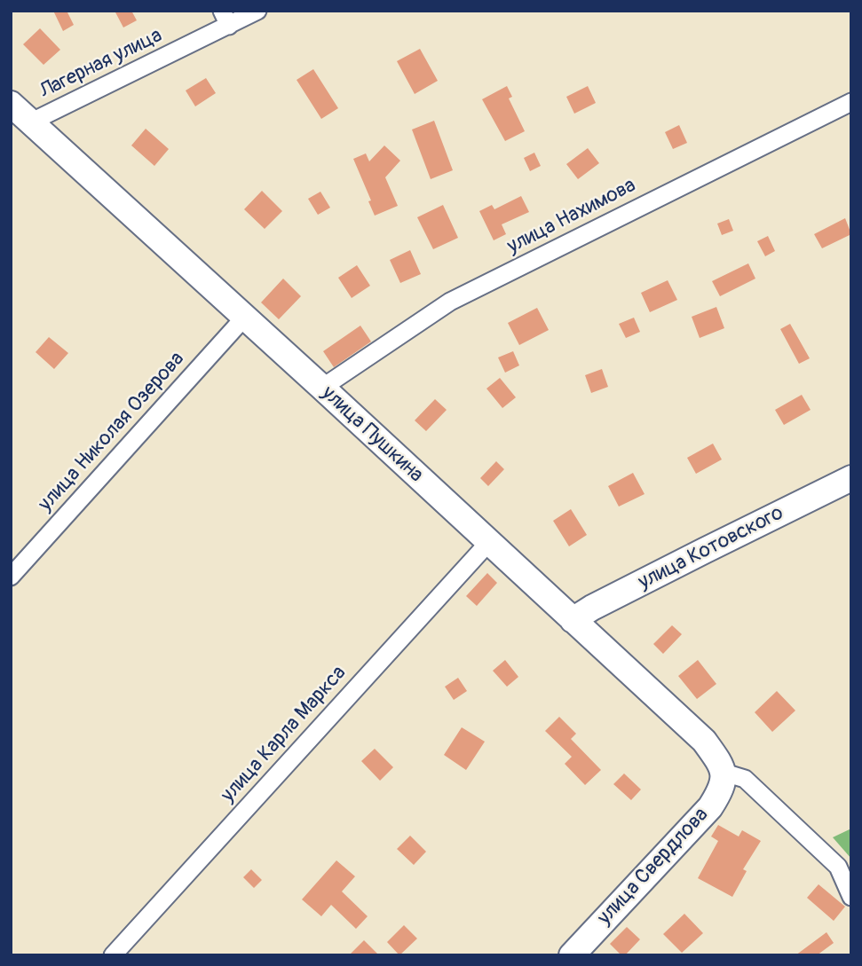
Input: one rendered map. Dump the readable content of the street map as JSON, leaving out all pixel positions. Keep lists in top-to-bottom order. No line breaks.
{"streets":{"main road":["улица Пушкина","улица Котовского","улица Свердлова"],"street":["Лагерная улица","улица Нахимова","улица Николая Озерова","улица Карла Маркса"]},"crossings":[["Лагерная улица","улица Пушкина"],["улица Нахимова","улица Пушкина"],["улица Николая Озерова","улица Пушкина"],["улица Пушкина","улица Котовского"],["улица Пушкина","улица Карла Маркса"],["улица Пушкина","улица Свердлова"]]}
